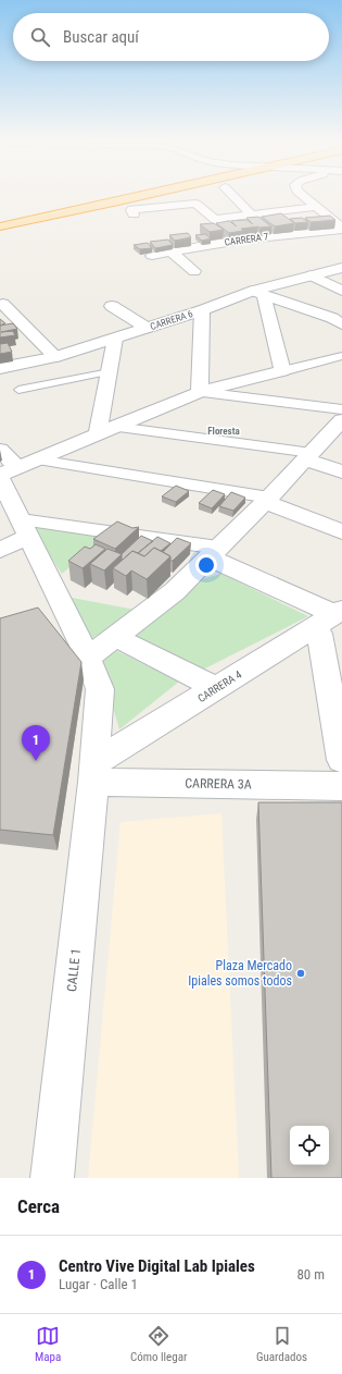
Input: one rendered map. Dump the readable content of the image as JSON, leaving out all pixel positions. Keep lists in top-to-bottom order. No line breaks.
{"streets":{"street":["CARRERA 7","CARRERA 6","CARRERA 4","CARRERA 3A","CALLE 1"]},"crossings":[["CARRERA 4","CARRERA 3A"],["CARRERA 4","CALLE 1"],["CARRERA 3A","CALLE 1"]],"districts":["Floresta"],"places":["Plaza Mercado Ipiales somos todos"],"page":{"search":"Buscar aquí","pins":"1","heading":"Cerca","list":[{"mark":"1","name":"Centro Vive Digital Lab Ipiales","note":"Lugar · Calle 1","value":"80 m"}],"nav":["Mapa","Cómo llegar","Guardados"]}}
